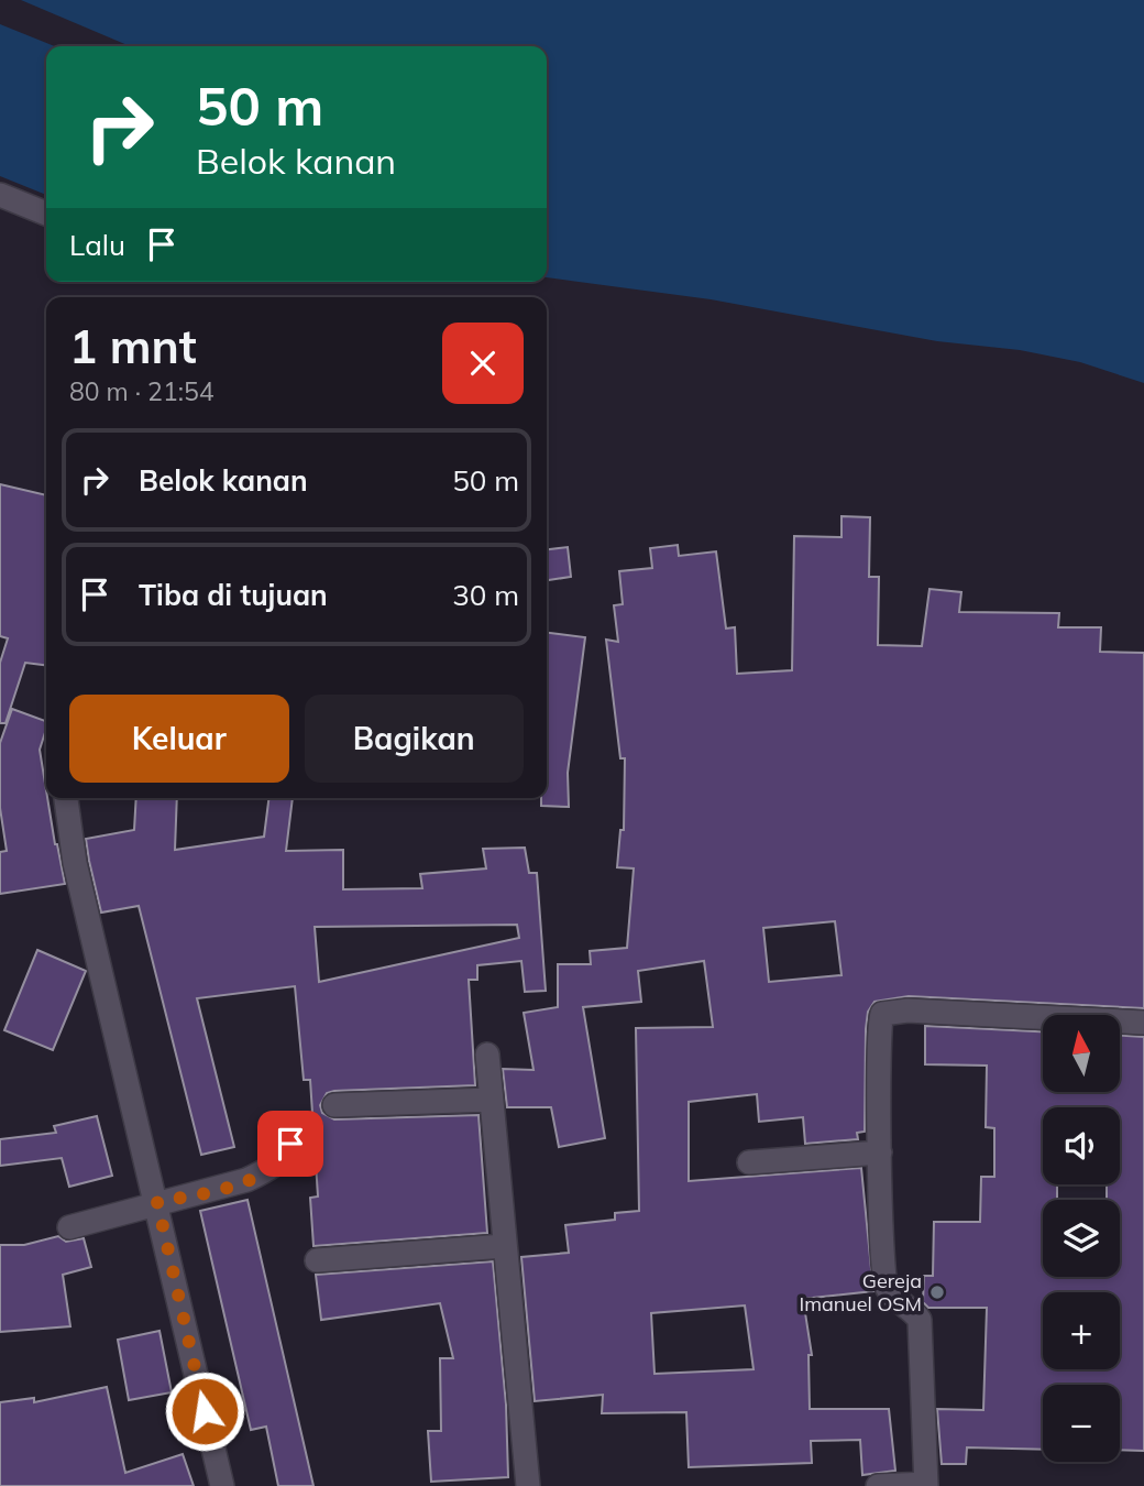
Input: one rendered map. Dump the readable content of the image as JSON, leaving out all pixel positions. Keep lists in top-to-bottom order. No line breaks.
{"places":["Gereja Imanuel OSM"],"north":"top","page":{"turn":["50 m","Belok kanan"],"then":"Lalu","heading":["1 mnt","80 m · 21:54"],"list":[{"name":"Belok kanan","value":"50 m"},{"name":"Tiba di tujuan","value":"30 m"}],"buttons":["Keluar","Bagikan"],"map_buttons":["+","−"]}}
